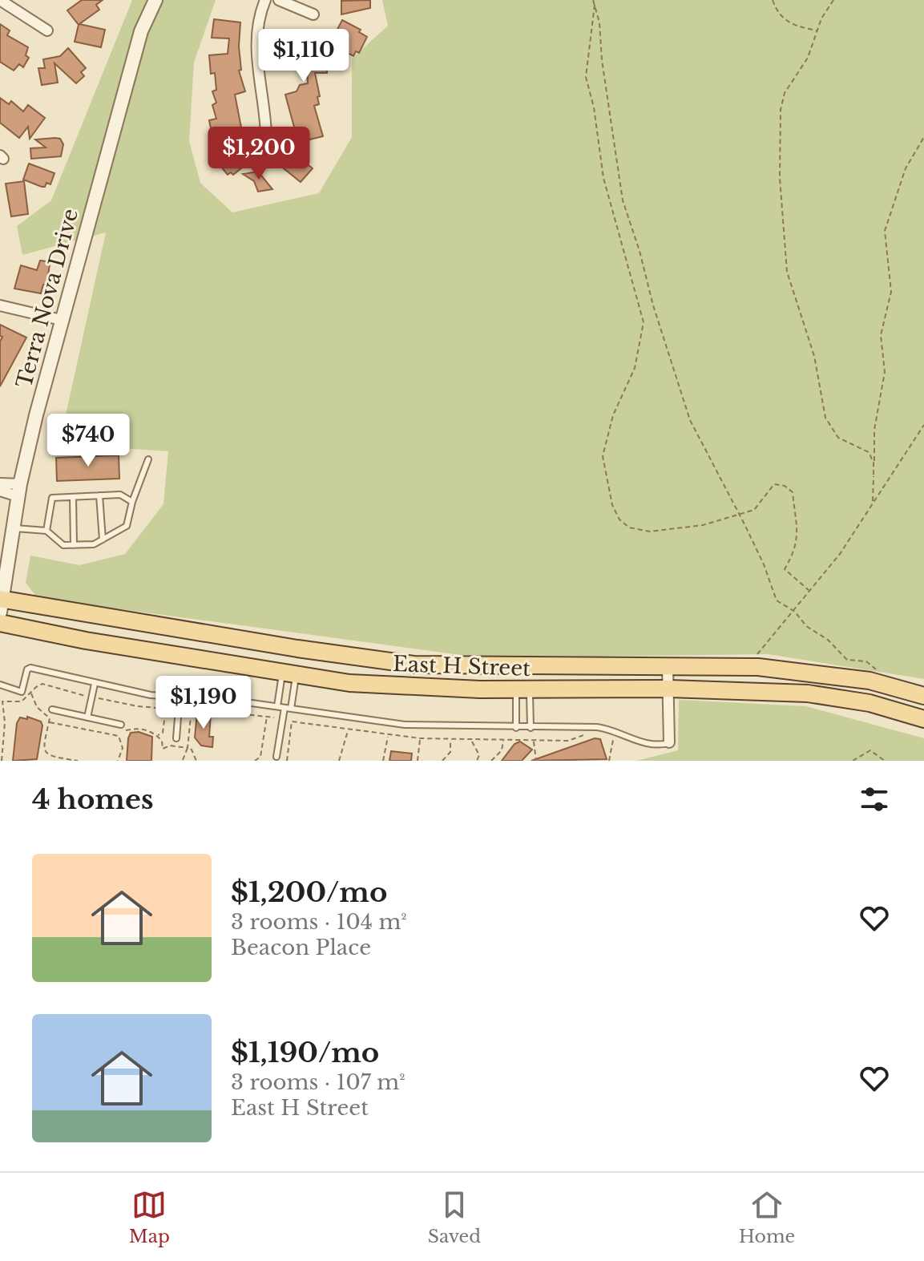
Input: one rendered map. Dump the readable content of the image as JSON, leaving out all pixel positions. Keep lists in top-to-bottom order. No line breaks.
{"streets":{"main road":["East H Street"],"street":["Terra Nova Drive"]},"crossings":[["Terra Nova Drive","East H Street"]],"page":{"price":["$1,110","$1,200","$740","$1,190"],"heading":"4 homes","list":[{"name":"$1,200/mo","note":"3 rooms · 104 m² · Beacon Place"},{"name":"$1,190/mo","note":"3 rooms · 107 m² · East H Street"}],"tabs":["Map","Saved","Home"]}}
